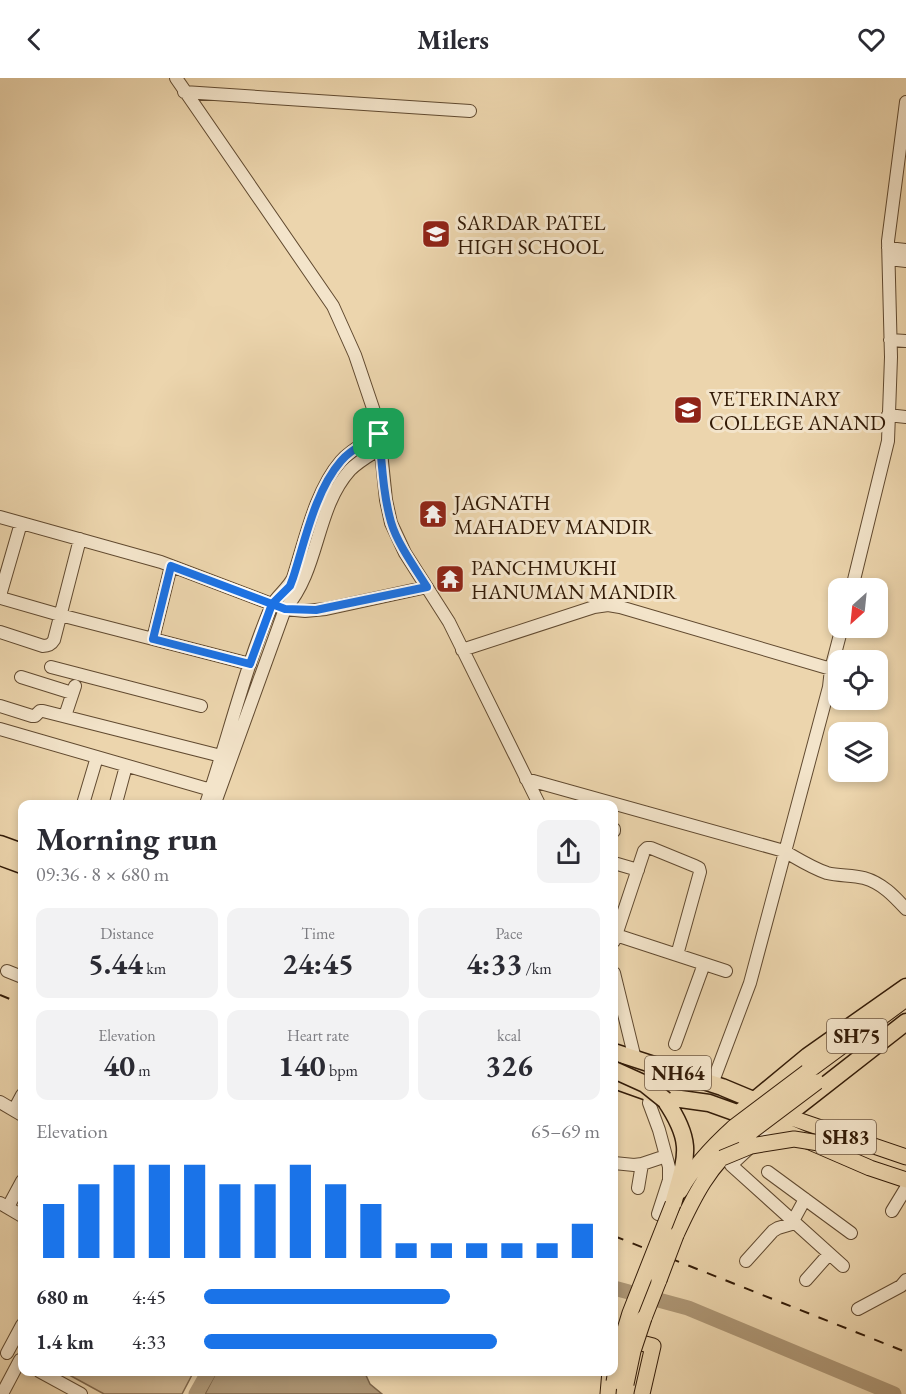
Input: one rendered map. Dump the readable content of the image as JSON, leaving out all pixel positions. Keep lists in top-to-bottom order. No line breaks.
{"streets":{"highway":["NH64"],"main road":["SH75","SH83"]},"crossings":[["NH64","SH83"]],"places":{"school or university":["SARDAR PATEL HIGH SCHOOL","VETERINARY COLLEGE ANAND"],"temple":["JAGNATH MAHADEV MANDIR","PANCHMUKHI HANUMAN MANDIR"]},"north":"bottom left","page":{"header":"Milers","heading":["Morning run","09:36 · 8 × 680 m"],"stats":[["Distance","5.44 km"],["Time","24:45"],["Pace","4:33 /km"],["Elevation","40 m"],["Heart rate","140 bpm"],["kcal","326"]],"chart":["Elevation","65–69 m"],"list":[{"name":"680 m","note":"4:45"},{"name":"1.4 km","note":"4:33"}]}}
